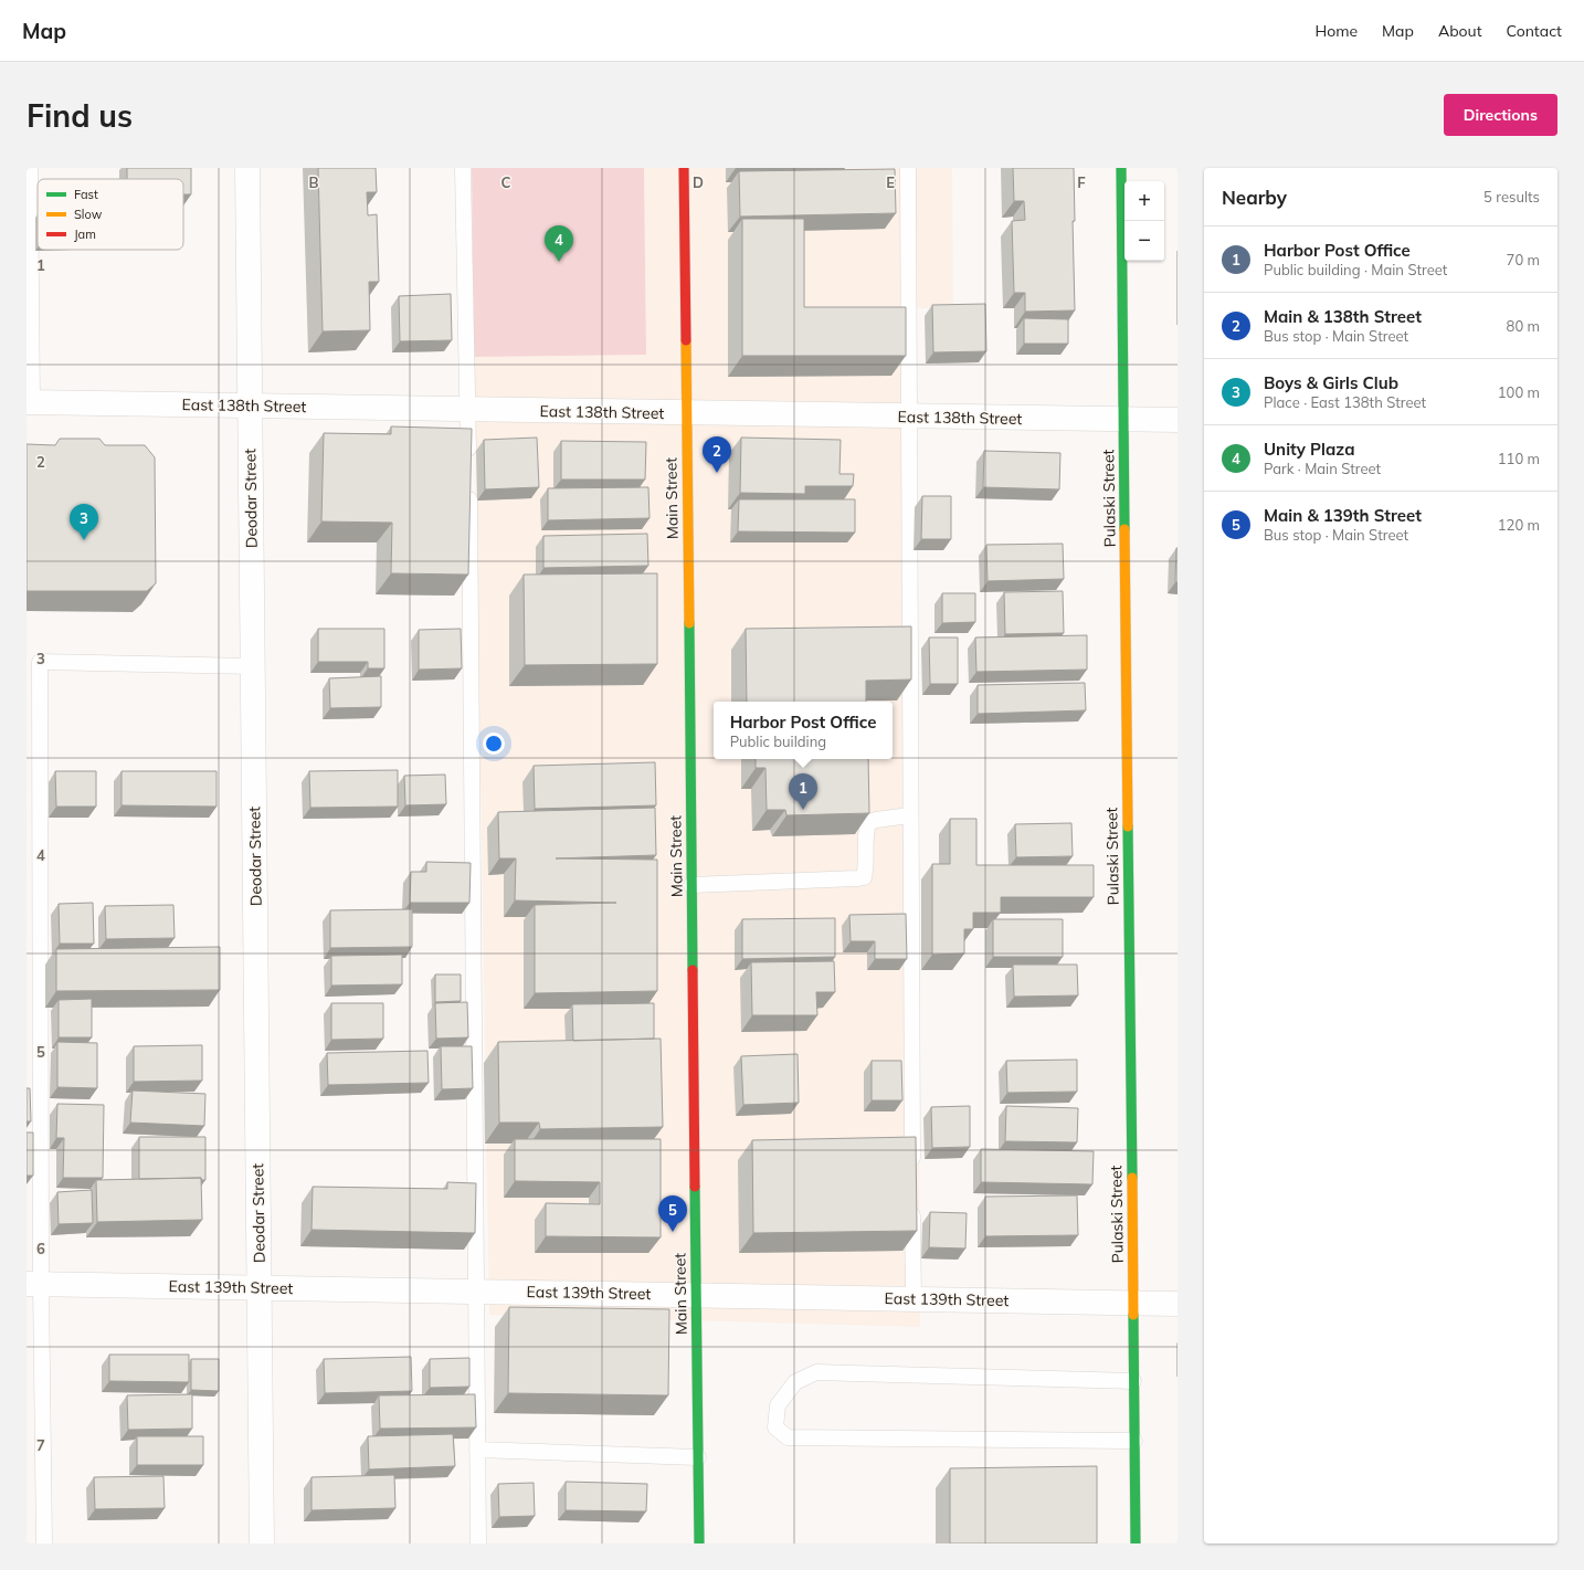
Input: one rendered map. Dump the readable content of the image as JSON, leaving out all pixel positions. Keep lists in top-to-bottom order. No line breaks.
{"streets":{"street":["East 138th Street","Deodar Street","Main Street","Pulaski Street","East 139th Street"]},"crossings":[["East 138th Street","Deodar Street"],["East 138th Street","Main Street"],["East 138th Street","Pulaski Street"],["Deodar Street","East 139th Street"],["Main Street","East 139th Street"],["Pulaski Street","East 139th Street"]],"legend":["Fast","Slow","Jam"],"page":{"header":"Map","nav":["Home","Map","About","Contact"],"buttons":"Directions","title":"Find us","heading":["Nearby","5 results"],"map_buttons":["+","−"],"pins":["4","2","3","1","5"],"list":[{"mark":"1","name":"Harbor Post Office","note":"Public building · Main Street","value":"70 m"},{"mark":"2","name":"Main & 138th Street","note":"Bus stop · Main Street","value":"80 m"},{"mark":"3","name":"Boys & Girls Club","note":"Place · East 138th Street","value":"100 m"},{"mark":"4","name":"Unity Plaza","note":"Park · Main Street","value":"110 m"},{"mark":"5","name":"Main & 139th Street","note":"Bus stop · Main Street","value":"120 m"}],"popup":["Harbor Post Office","Public building"]},"grid":{"columns":["B","C","D","E","F"],"rows":["1","2","3","4","5","6","7"]}}
